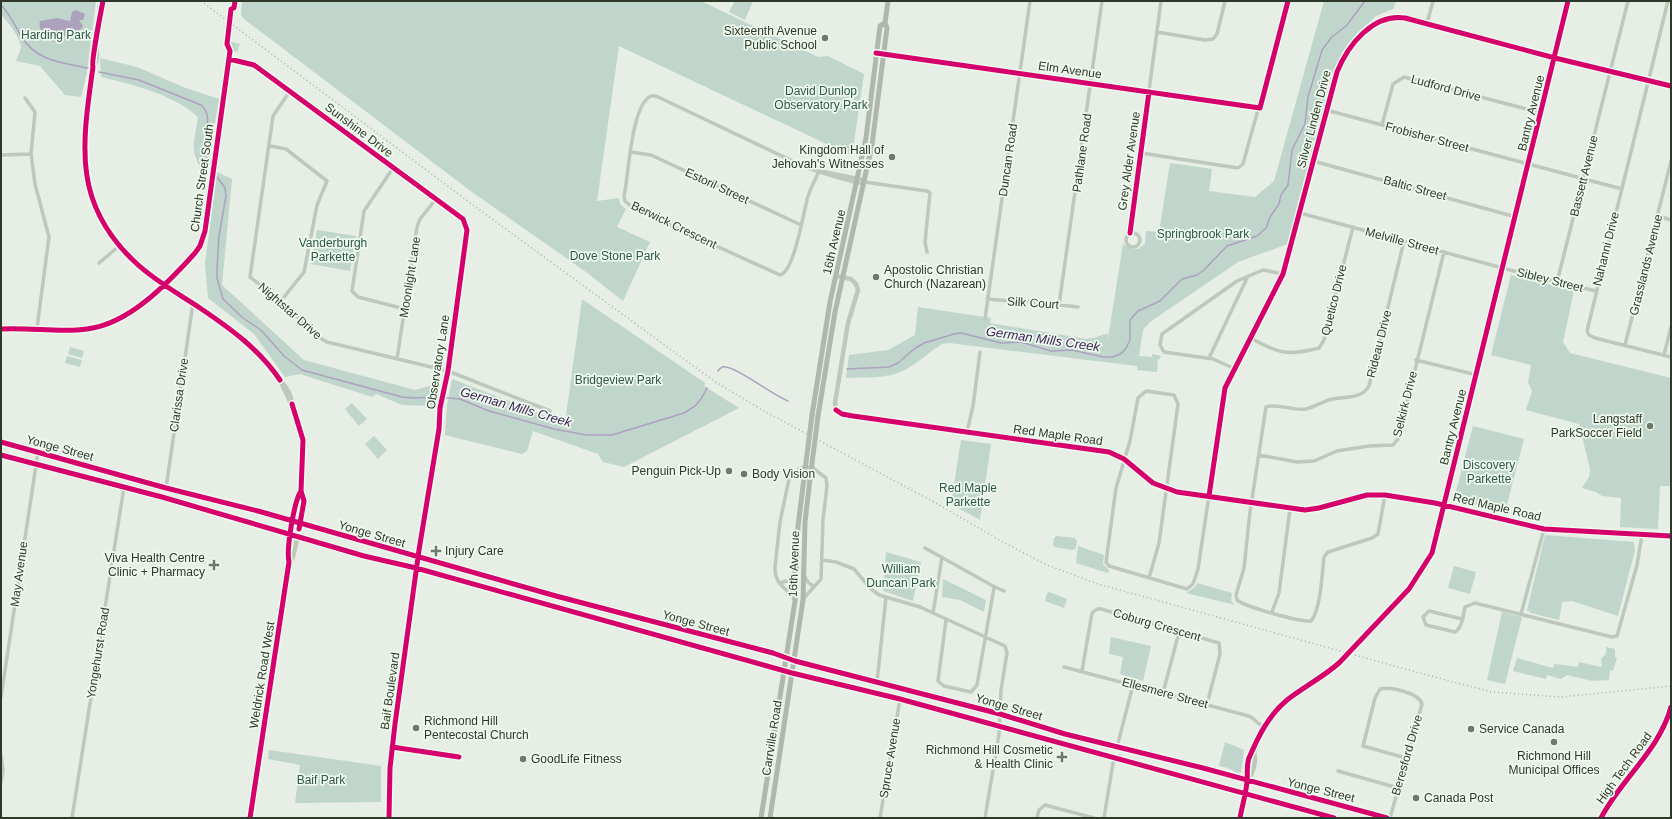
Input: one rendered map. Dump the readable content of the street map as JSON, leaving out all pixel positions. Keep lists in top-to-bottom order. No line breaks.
{"streets":{"main road":["16th Avenue","Yonge Street","Carrville Road"],"street":["Elm Avenue","Ludford Drive","Bantry Avenue","Silver Linden Drive","Sunshine Drive","Frobisher Street","Pathlane Road","Duncan Road","Grey Alder Avenue","Bassett Avenue","Church Street South","Estoril Street","Baltic Street","Berwick Crescent","Melville Street","Nahanni Drive","Grasslands Avenue","Moonlight Lane","Sibley Street","Quetico Drive","Silk Court","Nightstar Drive","Rideau Drive","Observatory Lane","Clarissa Drive","Selkirk Drive","Red Maple Road","May Avenue","Coburg Crescent","Yongehurst Road","Weldrick Road West","Baif Boulevard","Ellesmere Street","Beresford Drive","Spruce Avenue","High Tech Road"]},"crossings":[["Elm Avenue","Pathlane Road"],["Elm Avenue","Duncan Road"],["Elm Avenue","Grey Alder Avenue"],["Elm Avenue","16th Avenue"],["Ludford Drive","Bantry Avenue"],["Ludford Drive","Frobisher Street"],["Bantry Avenue","Silver Linden Drive"],["Bantry Avenue","Frobisher Street"],["Bantry Avenue","Baltic Street"],["Bantry Avenue","Melville Street"],["Bantry Avenue","Sibley Street"],["Bantry Avenue","Red Maple Road"],["Bantry Avenue","Yonge Street"],["Bantry Avenue","Ellesmere Street"],["Silver Linden Drive","Frobisher Street"],["Silver Linden Drive","Bassett Avenue"],["Silver Linden Drive","Baltic Street"],["Silver Linden Drive","Melville Street"],["Silver Linden Drive","Nahanni Drive"],["Silver Linden Drive","Quetico Drive"],["Silver Linden Drive","Red Maple Road"],["Sunshine Drive","Church Street South"],["Sunshine Drive","Moonlight Lane"],["Sunshine Drive","Nightstar Drive"],["Sunshine Drive","Observatory Lane"],["Frobisher Street","Bassett Avenue"],["Frobisher Street","Nahanni Drive"],["Pathlane Road","Silk Court"],["Duncan Road","Silk Court"],["Bassett Avenue","Sibley Street"],["Estoril Street","Berwick Crescent"],["Berwick Crescent","16th Avenue"],["Melville Street","Sibley Street"],["Melville Street","Quetico Drive"],["Melville Street","Rideau Drive"],["Melville Street","Selkirk Drive"],["16th Avenue","Red Maple Road"],["16th Avenue","Yonge Street"],["16th Avenue","Carrville Road"],["Nahanni Drive","Grasslands Avenue"],["Nahanni Drive","Sibley Street"],["Moonlight Lane","Nightstar Drive"],["Nightstar Drive","Observatory Lane"],["Rideau Drive","Selkirk Drive"],["Rideau Drive","Red Maple Road"],["Observatory Lane","Yonge Street"],["Observatory Lane","Baif Boulevard"],["Clarissa Drive","Yonge Street"],["Yonge Street","May Avenue"],["Yonge Street","Yongehurst Road"],["Yonge Street","Weldrick Road West"],["Yonge Street","Baif Boulevard"],["Yonge Street","Carrville Road"],["Yonge Street","Spruce Avenue"],["Coburg Crescent","Ellesmere Street"]],"water":["German Mills Creek"],"parks":["Harding Park","David Dunlop Observatory Park","Springbrook Park","Vanderburgh Parkette","Dove Stone Park","Bridgeview Park","Discovery Parkette","Red Maple Parkette","William Duncan Park","Baif Park"],"places":{"other":["Sixteenth Avenue Public School","Kingdom Hall of Jehovah's Witnesses","Apostolic Christian Church (Nazarean)","Langstaff ParkSoccer Field","Penguin Pick-Up","Body Vision","Richmond Hill Pentecostal Church","Service Canada","Richmond Hill Municipal Offices","GoodLife Fitness","Canada Post"],"health":["Injury Care","Viva Health Centre Clinic + Pharmacy","Richmond Hill Cosmetic & Health Clinic"]}}
